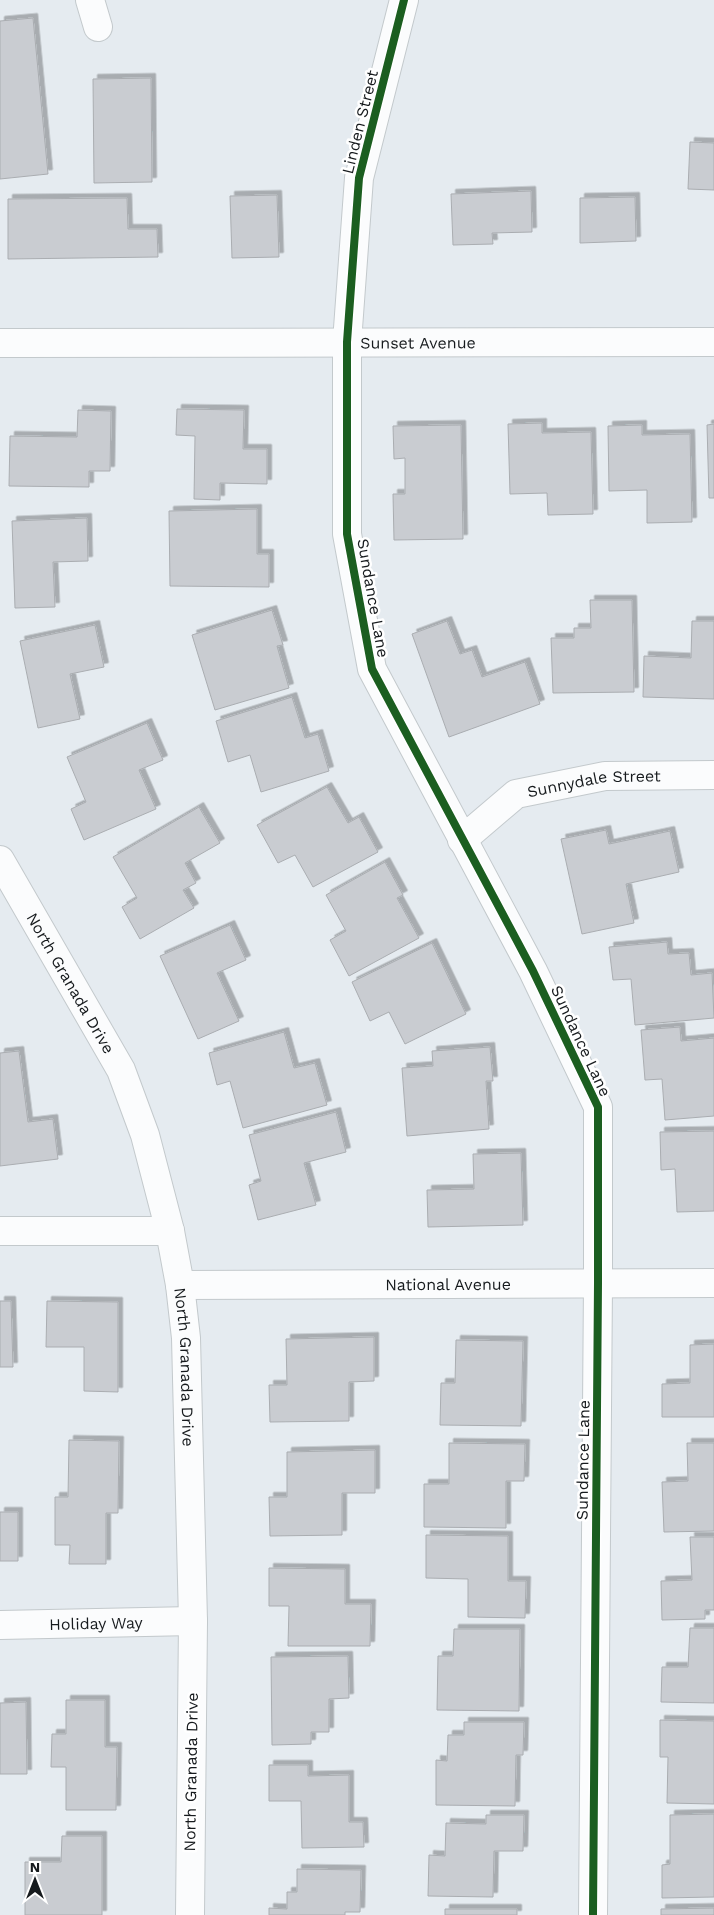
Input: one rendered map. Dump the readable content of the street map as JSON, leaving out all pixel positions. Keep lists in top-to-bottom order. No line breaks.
{"streets":{"street":["Linden Street","Sunset Avenue","Sundance Lane","Sunnydale Street","North Granada Drive","National Avenue","Holiday Way"]},"crossings":[["Linden Street","Sunset Avenue"],["Linden Street","Sundance Lane"],["Sunset Avenue","Sundance Lane"],["Sundance Lane","Sunnydale Street"],["Sundance Lane","National Avenue"],["North Granada Drive","National Avenue"],["North Granada Drive","Holiday Way"]],"north":"top"}
